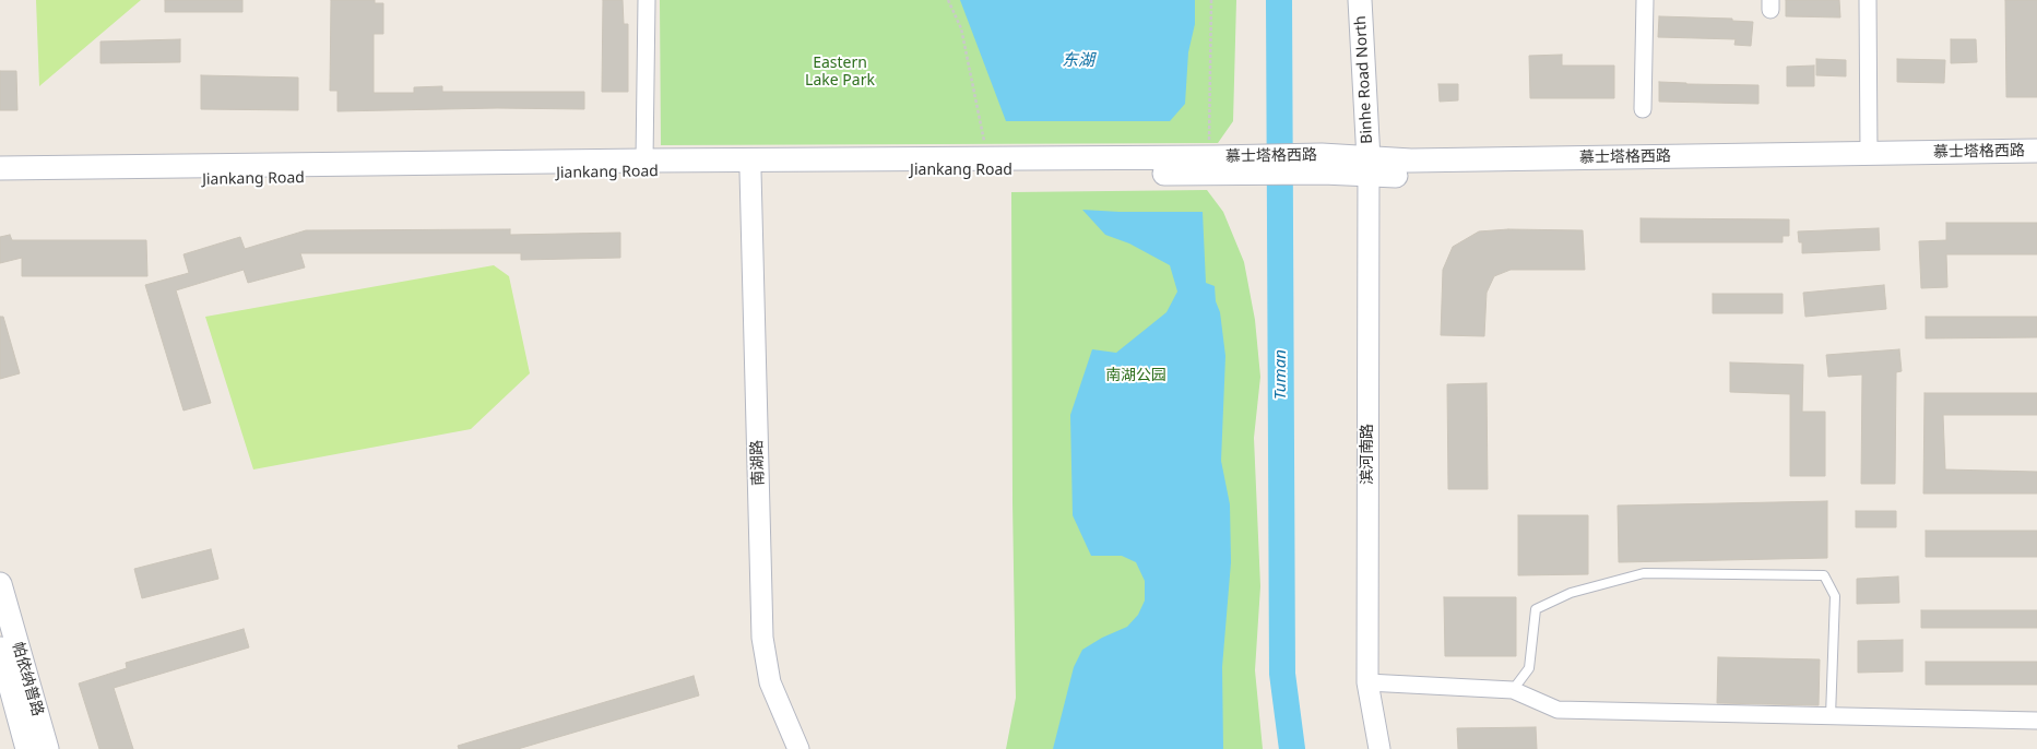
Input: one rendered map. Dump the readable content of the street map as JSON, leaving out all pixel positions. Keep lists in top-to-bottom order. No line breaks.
{"streets":{"main road":["Binhe Road North","慕士塔格西路","Jiankang Road","帕依纳普路"],"street":["滨河南路","南湖路"]},"crossings":[["Binhe Road North","慕士塔格西路"],["Binhe Road North","滨河南路"],["慕士塔格西路","Jiankang Road"],["慕士塔格西路","滨河南路"],["Jiankang Road","南湖路"]],"water":["东湖","Tuman"],"parks":["Eastern Lake Park","南湖公园"]}
